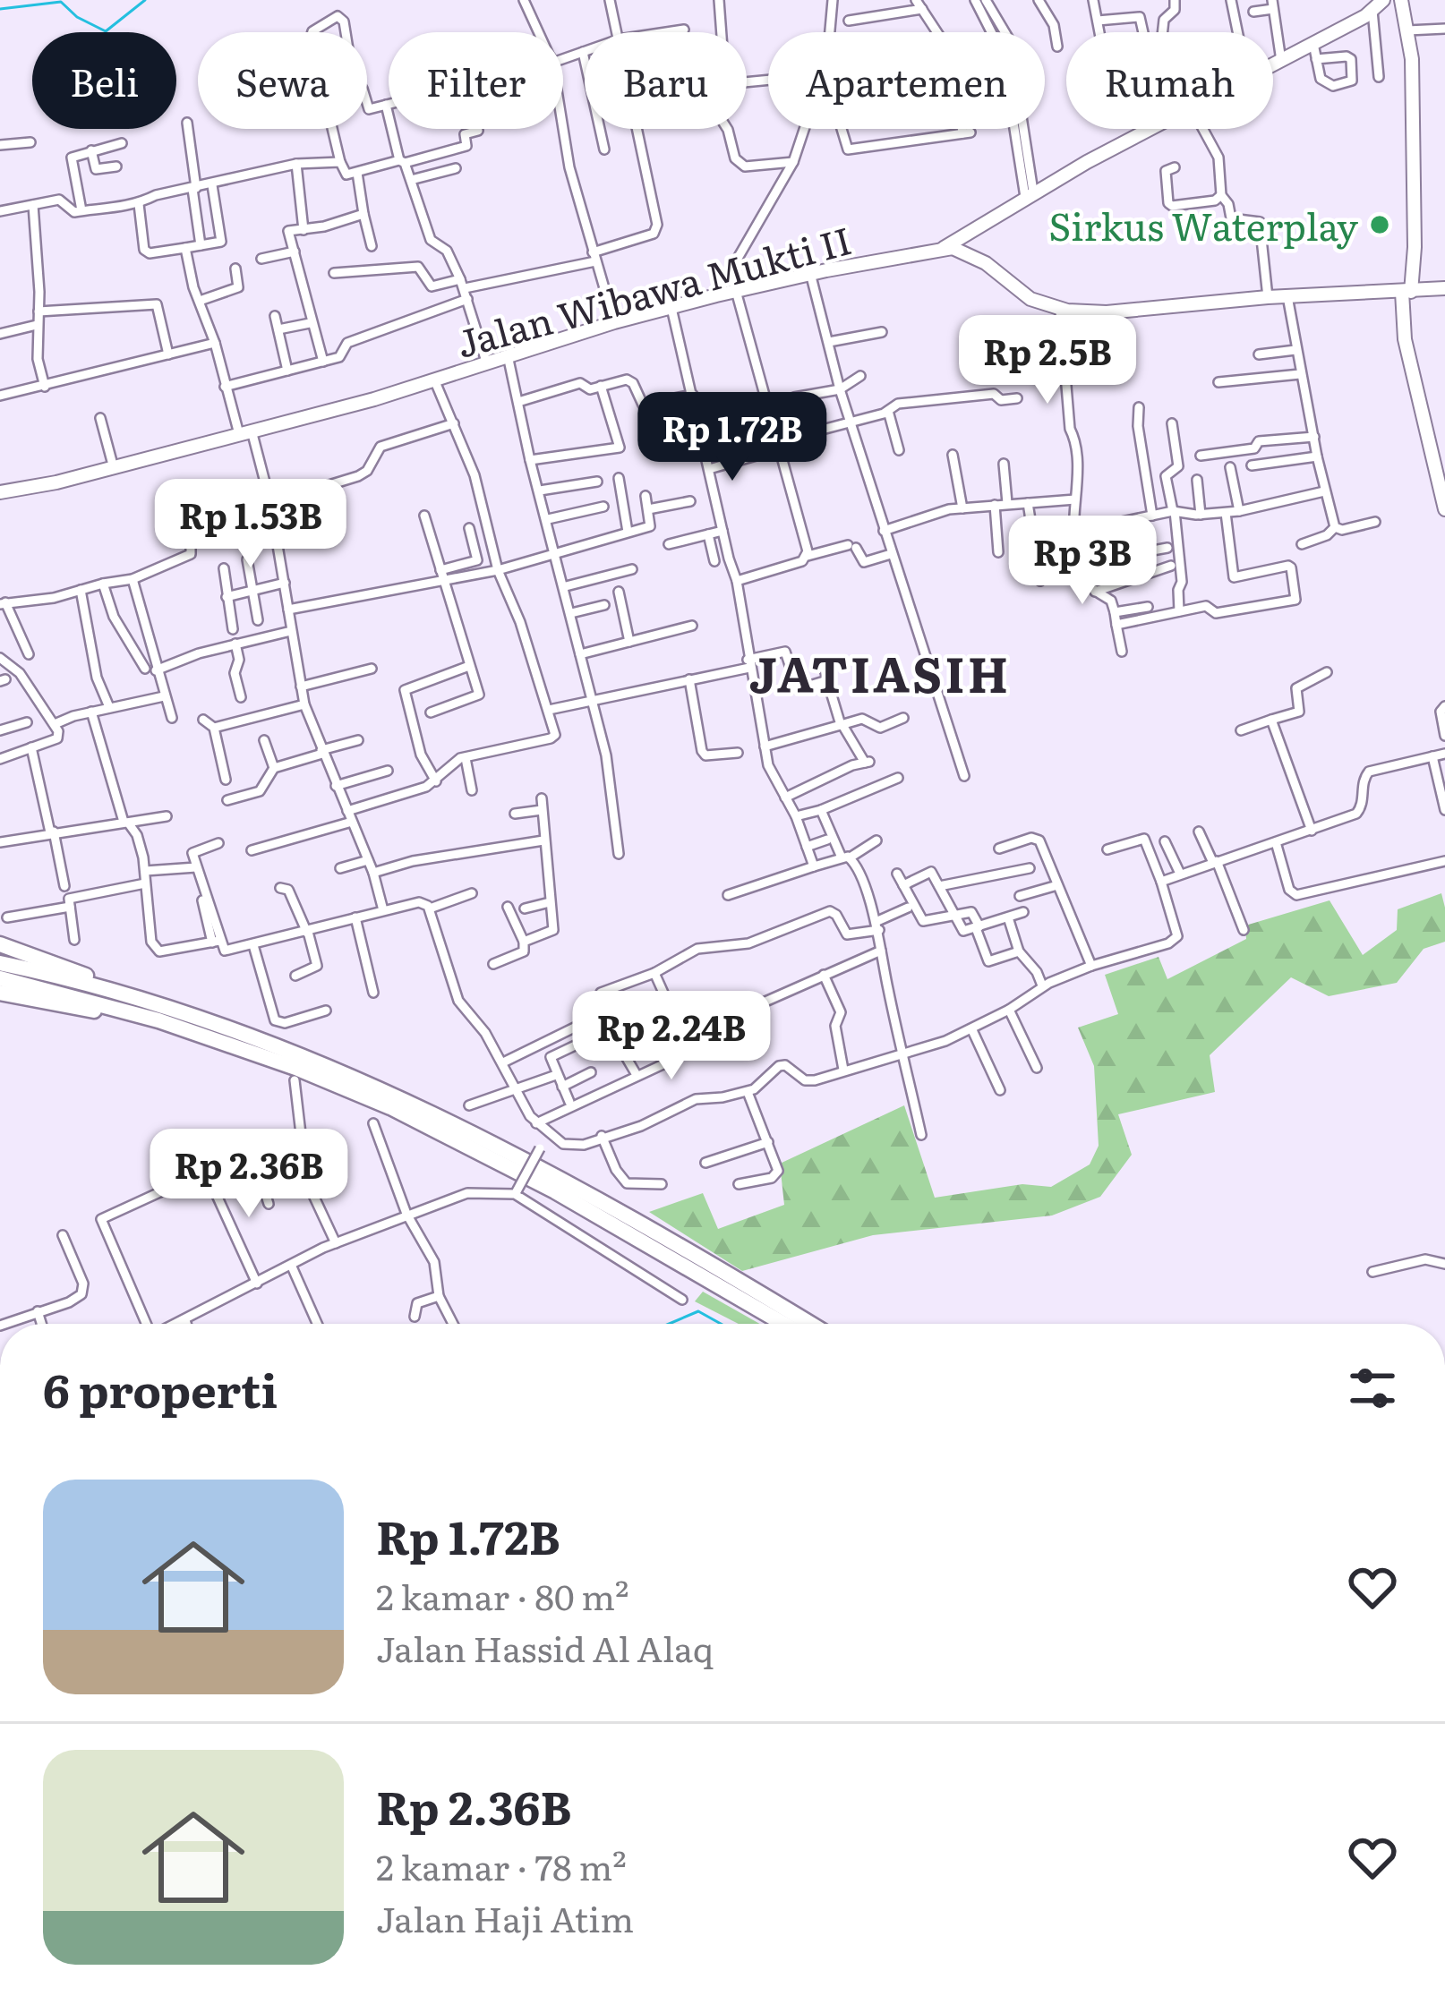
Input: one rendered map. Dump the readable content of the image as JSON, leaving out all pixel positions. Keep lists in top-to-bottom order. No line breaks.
{"streets":{"main road":["Jalan Wibawa Mukti II"]},"districts":["JATIASIH"],"places":["Sirkus Waterplay"],"page":{"chip":["Beli","Sewa","Filter","Baru","Apartemen","Rumah"],"price":["Rp 2.5B","Rp 1.72B","Rp 1.53B","Rp 3B","Rp 2.24B","Rp 2.36B"],"heading":"6 properti","list":[{"name":"Rp 1.72B","note":"2 kamar · 80 m² · Jalan Hassid Al Alaq"},{"name":"Rp 2.36B","note":"2 kamar · 78 m² · Jalan Haji Atim"}]}}
